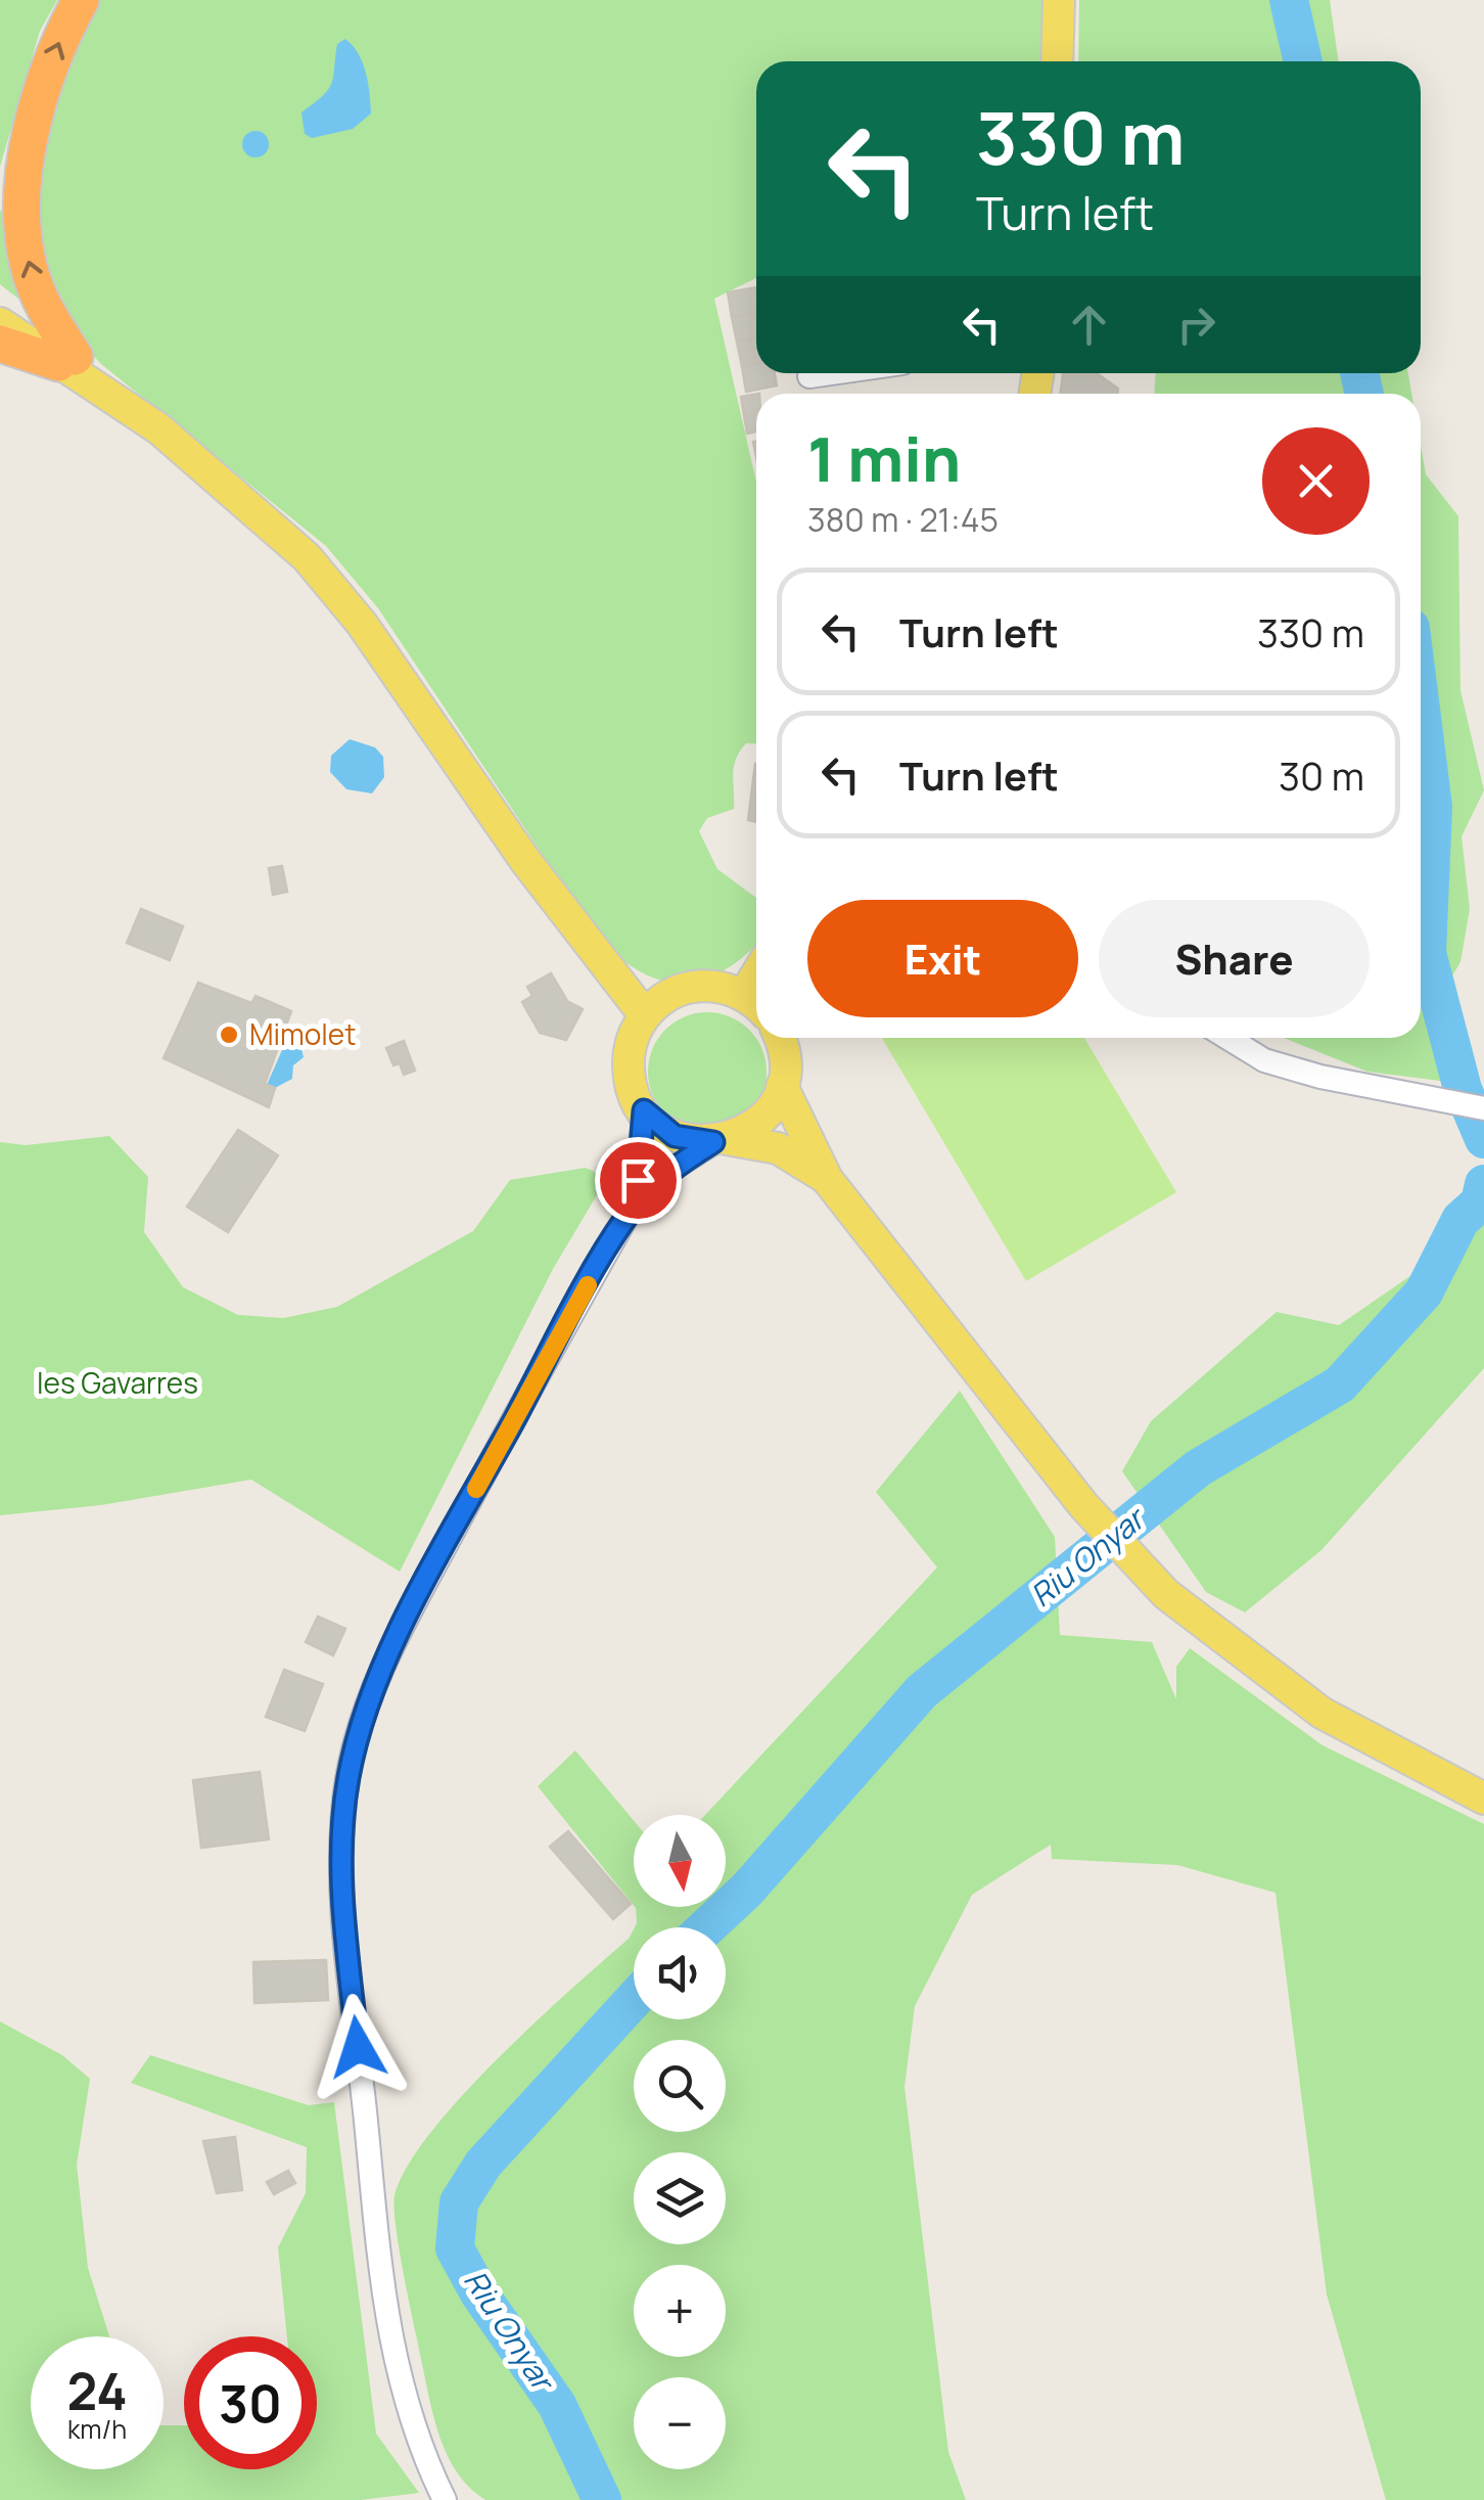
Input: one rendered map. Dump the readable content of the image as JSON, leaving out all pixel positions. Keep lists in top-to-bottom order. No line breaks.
{"water":["Riu Onyar"],"parks":["les Gavarres"],"places":["Mimolet"],"north":"bottom","page":{"turn":["330 m","Turn left"],"heading":["1 min","380 m · 21:45"],"list":[{"name":"Turn left","value":"330 m"},{"name":"Turn left","value":"30 m"}],"buttons":["Exit","Share"],"map_buttons":["+","−"],"speed":"24 km/h","limit":"30"}}
